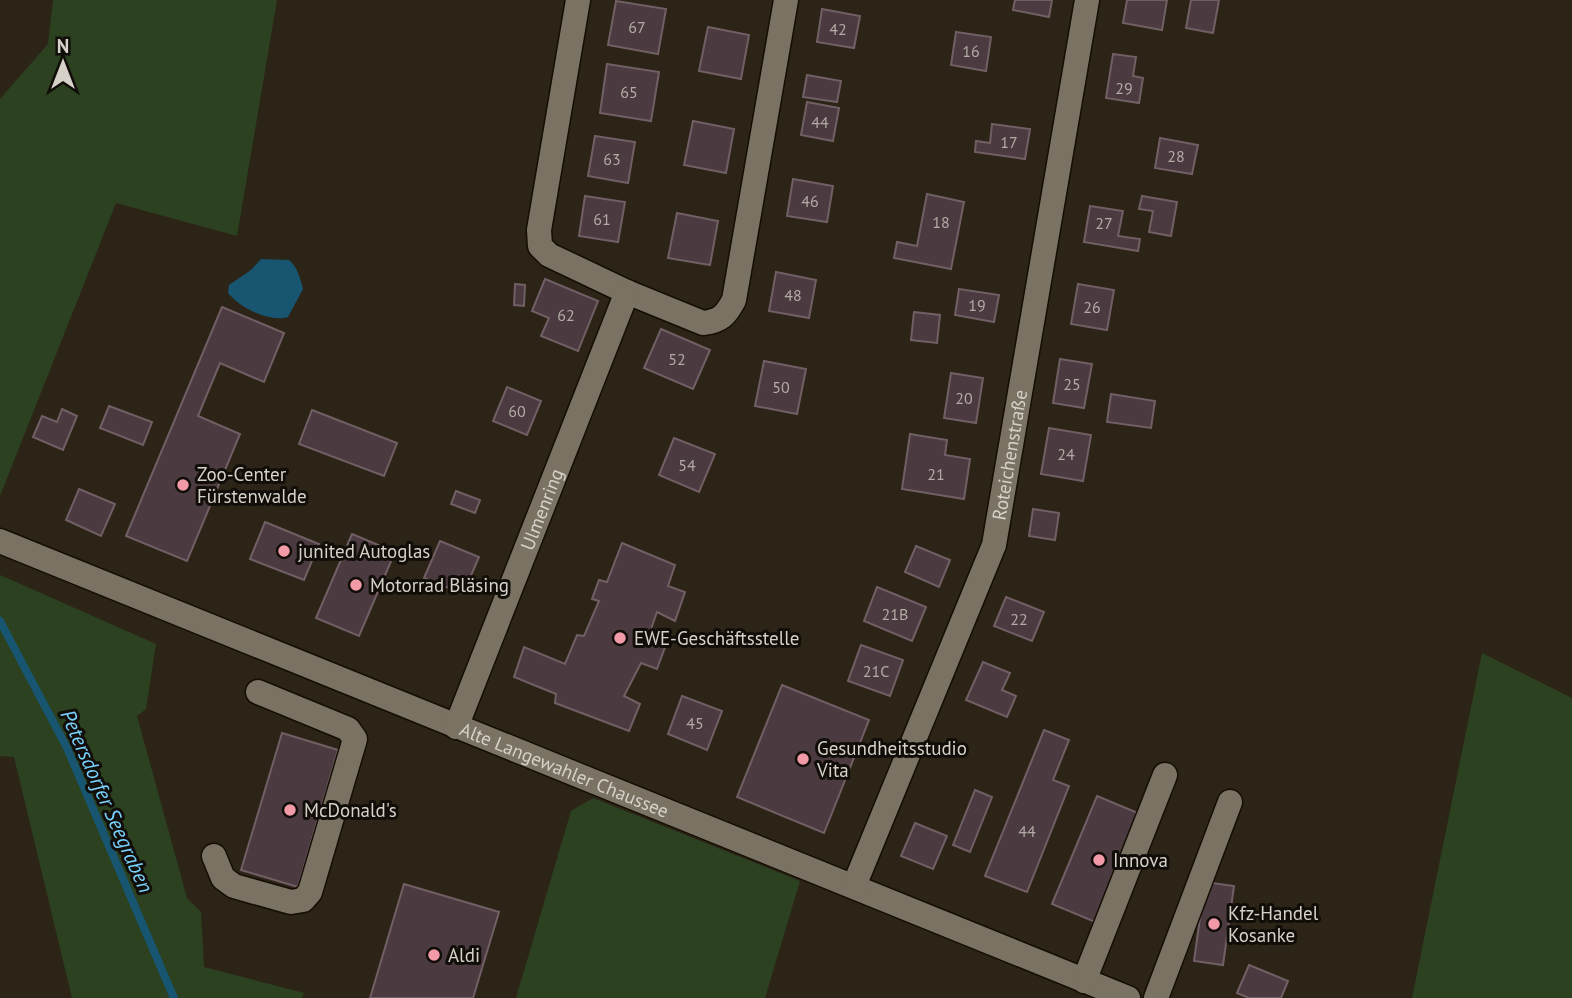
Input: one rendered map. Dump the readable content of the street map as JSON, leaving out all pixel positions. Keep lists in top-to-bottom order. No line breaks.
{"streets":{"street":["Roteichenstraße","Ulmenring","Alte Langewahler Chaussee"]},"crossings":[["Roteichenstraße","Alte Langewahler Chaussee"],["Ulmenring","Alte Langewahler Chaussee"]],"water":["Petersdorfer Seegraben"],"places":["Zoo-Center Fürstenwalde","junited Autoglas","Motorrad Bläsing","EWE-Geschäftsstelle","Gesundheitsstudio Vita","McDonald's","Innova","Kfz-Handel Kosanke","Aldi"],"house_numbers":["67","42","16","29","65","44","17","28","63","46","61","18","27","48","19","26","62","52","25","50","20","60","24","54","21","21B","22","21C","45","44"],"north":"top"}
